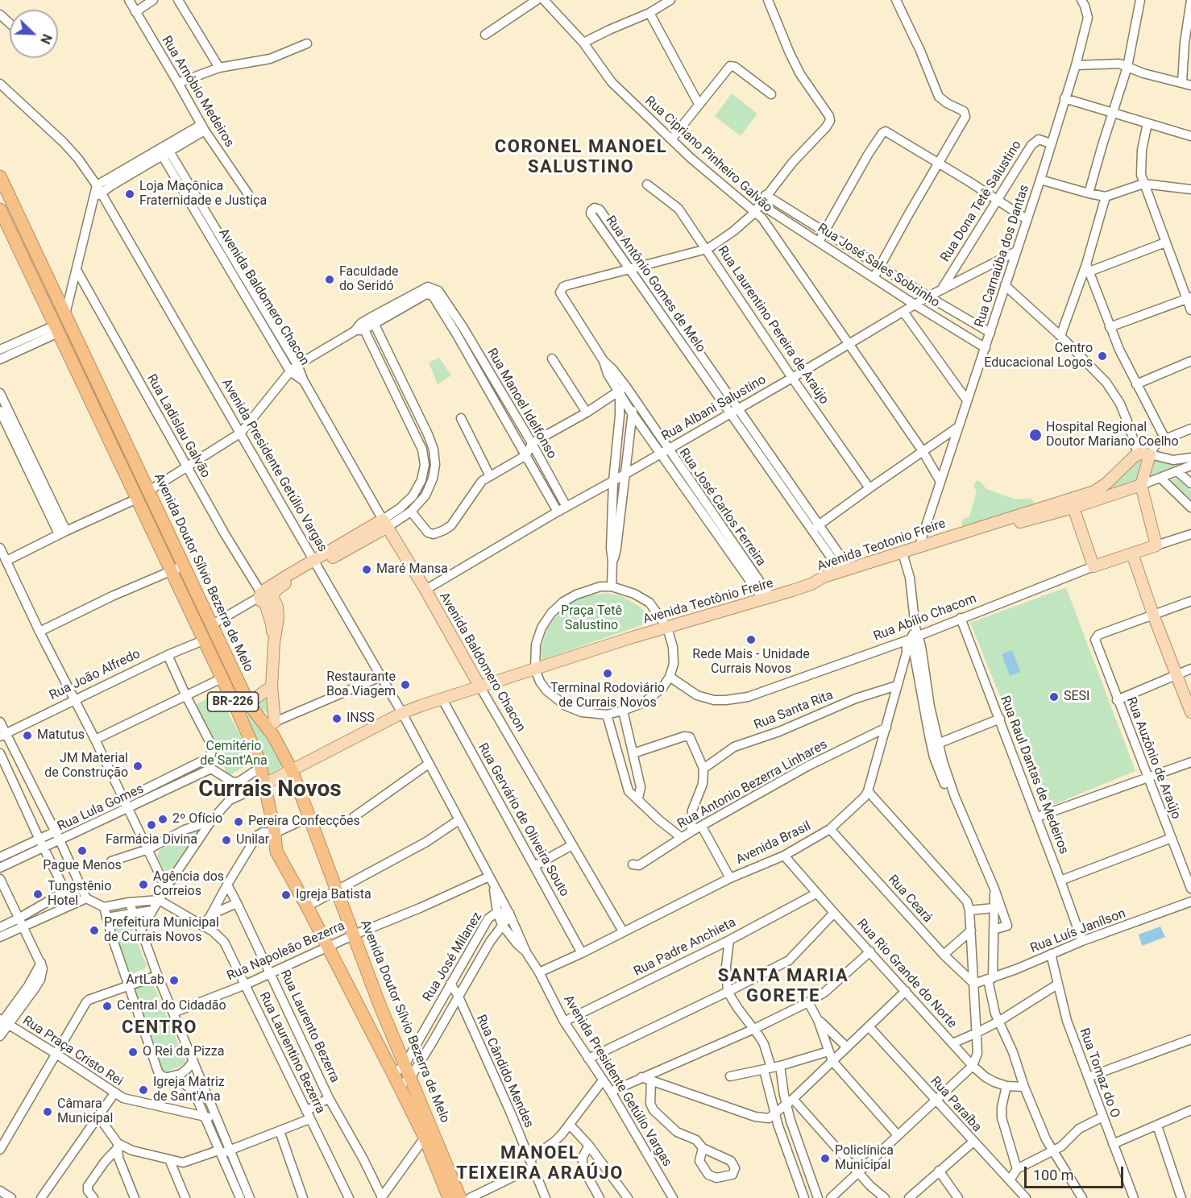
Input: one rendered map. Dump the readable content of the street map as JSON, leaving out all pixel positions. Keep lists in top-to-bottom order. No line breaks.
{"streets":{"highway":["Avenida Doutor Sílvio Bezerra de Melo","BR-226"],"main road":["Avenida Baldomero Chacon","Avenida Teotonio Freire","Avenida Teotônio Freire","Rua Abílio Chacom"],"street":["Rua Arnóbio Medeiros","Rua Cipriano Pinheiro Galvão","Rua Dona Tetê Salustino","Rua Carnaúba dos Dantas","Rua José Sales Sobrinho","Rua Antônio Gomes de Melo","Rua Laurentino Pereira de Araújo","Rua Manoel Idelfonso","Rua Albani Salustino","Rua Ladislau Galvão","Avenida Presidente Getúlio Vargas","Rua José Carlos Ferreira","Rua João Alfredo","Rua Santa Rita","Rua Auzônio de Araújo","Rua Raul Dantas de Medeiros","Rua Antonio Bezerra Linhares","Rua Lula Gomes","Rua Gervário de Oliveira Souto","Avenida Brasil","Rua Ceará","Rua Luís Janílson","Rua Padre Anchieta","Rua Napoleão Bezerra","Rua José Milanez","Rua Rio Grande do Norte","Rua Laurento Bezerra","Rua Praça Cristo Rei","Rua Laurentino Bezerra","Rua Cândido Mendes","Rua Tomaz do O","Rua Paraíba"]},"crossings":[["Rua Cipriano Pinheiro Galvão","Rua Carnaúba dos Dantas"],["Rua Cipriano Pinheiro Galvão","Rua José Sales Sobrinho"],["Rua Cipriano Pinheiro Galvão","Rua Albani Salustino"],["Rua Dona Tetê Salustino","Rua Carnaúba dos Dantas"],["Rua Dona Tetê Salustino","Rua Albani Salustino"],["Rua Carnaúba dos Dantas","Rua José Sales Sobrinho"],["Rua Carnaúba dos Dantas","Rua Albani Salustino"],["Rua Carnaúba dos Dantas","Avenida Teotonio Freire"],["Rua José Sales Sobrinho","Rua Albani Salustino"],["Rua Antônio Gomes de Melo","Rua Albani Salustino"],["Rua Antônio Gomes de Melo","Rua José Carlos Ferreira"],["Rua Antônio Gomes de Melo","Avenida Teotonio Freire"],["Avenida Baldomero Chacon","Rua Albani Salustino"],["Avenida Baldomero Chacon","Avenida Teotônio Freire"],["Avenida Baldomero Chacon","Avenida Brasil"],["Rua Laurentino Pereira de Araújo","Rua Albani Salustino"],["Rua Manoel Idelfonso","Rua Albani Salustino"],["Rua Albani Salustino","Rua José Carlos Ferreira"],["Avenida Presidente Getúlio Vargas","Avenida Teotônio Freire"],["Avenida Presidente Getúlio Vargas","Avenida Brasil"],["Avenida Presidente Getúlio Vargas","Rua Padre Anchieta"],["Avenida Presidente Getúlio Vargas","Rua Napoleão Bezerra"],["Avenida Presidente Getúlio Vargas","Rua José Milanez"],["Rua José Carlos Ferreira","Avenida Teotônio Freire"],["Avenida Teotonio Freire","Avenida Teotônio Freire"],["Avenida Teotonio Freire","Avenida Brasil"],["Avenida Doutor Sílvio Bezerra de Melo","Avenida Teotônio Freire"],["Avenida Doutor Sílvio Bezerra de Melo","Rua João Alfredo"],["Avenida Doutor Sílvio Bezerra de Melo","Rua Napoleão Bezerra"],["Avenida Doutor Sílvio Bezerra de Melo","Rua José Milanez"],["Avenida Teotônio Freire","Rua Gervário de Oliveira Souto"],["Rua Abílio Chacom","Rua Raul Dantas de Medeiros"],["Rua Abílio Chacom","Avenida Brasil"],["Rua Santa Rita","Avenida Brasil"],["Rua Raul Dantas de Medeiros","Rua Luís Janílson"],["Rua Antonio Bezerra Linhares","Avenida Brasil"],["Rua Gervário de Oliveira Souto","Avenida Brasil"],["Avenida Brasil","Rua Ceará"],["Avenida Brasil","Rua Rio Grande do Norte"],["Rua Ceará","Rua Luís Janílson"],["Rua Luís Janílson","Rua Tomaz do O"],["Rua Padre Anchieta","Rua Rio Grande do Norte"],["Rua Napoleão Bezerra","Rua Laurento Bezerra"],["Rua Napoleão Bezerra","Rua Laurentino Bezerra"],["Rua José Milanez","Rua Cândido Mendes"]],"districts":["CORONEL MANOEL SALUSTINO","Currais Novos","SANTA MARIA GORETE","CENTRO","MANOEL TEIXEIRA ARAÚJO"],"parks":["Praça Tetê Salustino","Cemitério de Sant'Ana"],"places":["Loja Maçônica Fraternidade e Justiça","Faculdade do Seridó","Centro Educacional Logos","Hospital Regional Doutor Mariano Coelho","Maré Mansa","Rede Mais - Unidade Currais Novos","Terminal Rodoviário de Currais Novos","Restaurante Boa Viagem","SESI","INSS","Matutus","JM Material de Construção","2º Ofício","Pereira Confecções","Farmácia Divina","Unilar","Pague Menos","Agência dos Correios","Tungstênio Hotel","Igreja Batista","Prefeitura Municipal de Currais Novos","ArtLab","Central do Cidadão","O Rei da Pizza","Igreja Matriz de Sant'Ana","Câmara Municipal","Policlínica Municipal"],"scale_bar":"100 m","north":"bottom right"}
